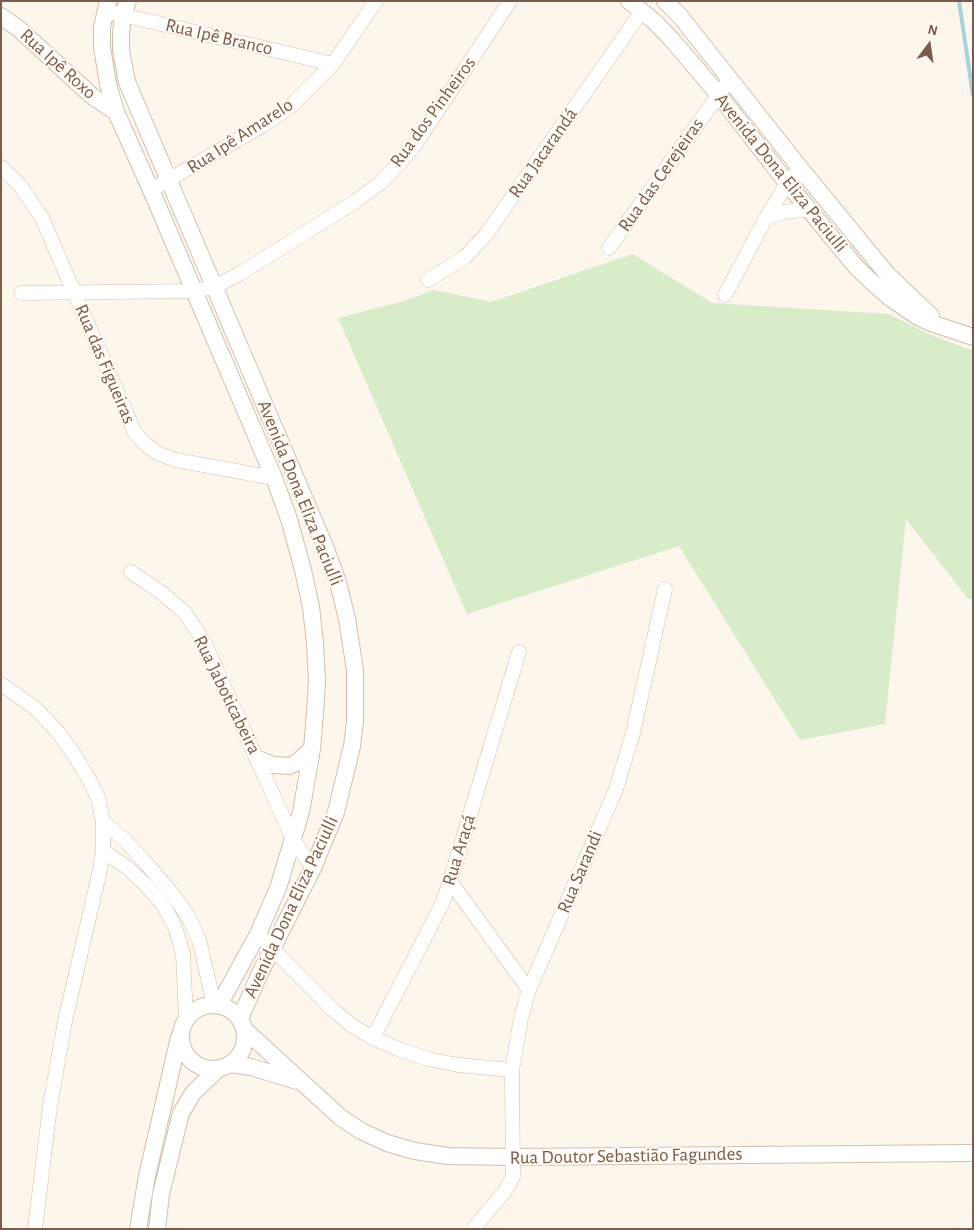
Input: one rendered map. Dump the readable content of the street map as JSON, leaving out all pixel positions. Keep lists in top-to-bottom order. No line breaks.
{"streets":{"street":["Rua Ipê Branco","Rua Ipê Roxo","Rua dos Pinheiros","Rua Ipê Amarelo","Rua Jacarandá","Avenida Dona Eliza Paciulli","Rua das Cerejeiras","Rua das Figueiras","Rua Jaboticabeira","Rua Araçá","Rua Sarandi","Rua Doutor Sebastião Fagundes"]},"crossings":[["Rua Ipê Branco","Rua Ipê Amarelo"],["Rua Ipê Branco","Avenida Dona Eliza Paciulli"],["Rua Ipê Roxo","Avenida Dona Eliza Paciulli"],["Rua dos Pinheiros","Avenida Dona Eliza Paciulli"],["Rua dos Pinheiros","Rua das Figueiras"],["Rua Ipê Amarelo","Avenida Dona Eliza Paciulli"],["Rua Jacarandá","Avenida Dona Eliza Paciulli"],["Avenida Dona Eliza Paciulli","Rua das Cerejeiras"],["Avenida Dona Eliza Paciulli","Rua das Figueiras"],["Avenida Dona Eliza Paciulli","Rua Jaboticabeira"],["Avenida Dona Eliza Paciulli","Rua Doutor Sebastião Fagundes"],["Rua Sarandi","Rua Doutor Sebastião Fagundes"]],"north":"top"}
